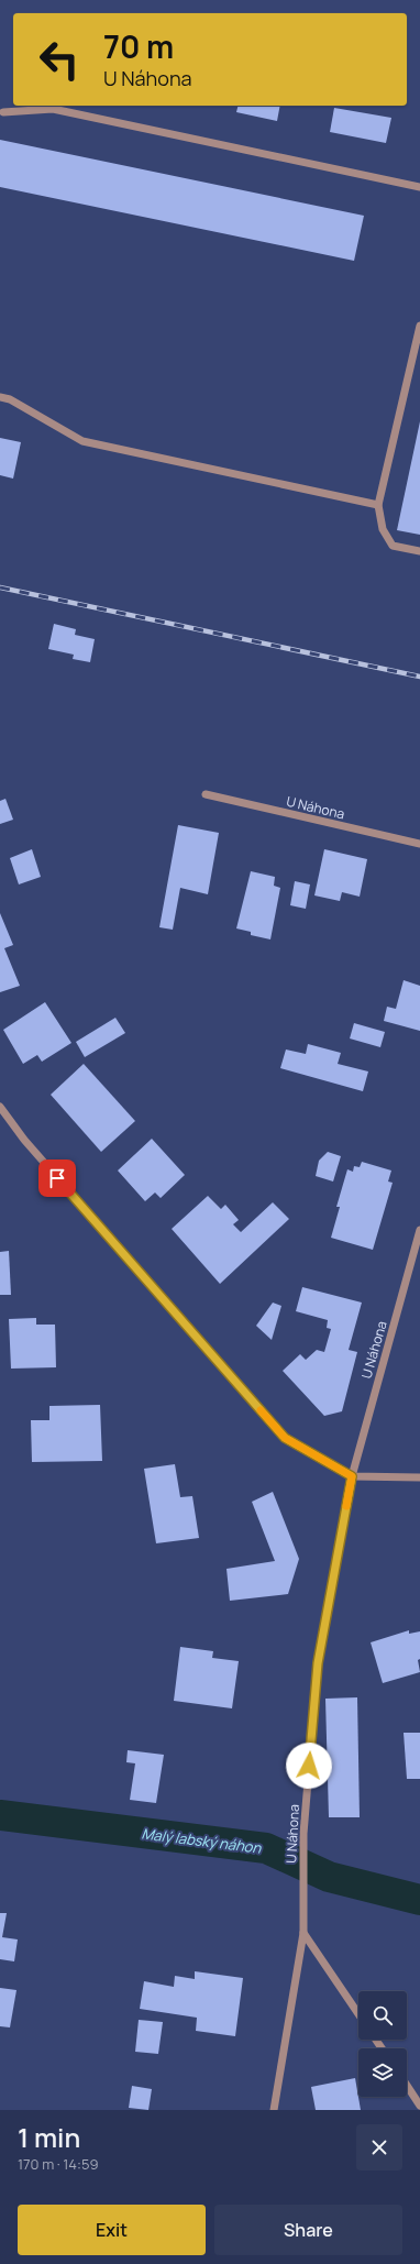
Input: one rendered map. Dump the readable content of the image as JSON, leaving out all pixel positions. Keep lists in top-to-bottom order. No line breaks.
{"streets":{"street":["U Náhona"]},"water":["Malý labský náhon"],"page":{"turn":["70 m","U Náhona"],"heading":["1 min","170 m · 14:59"],"buttons":["Exit","Share"]}}
